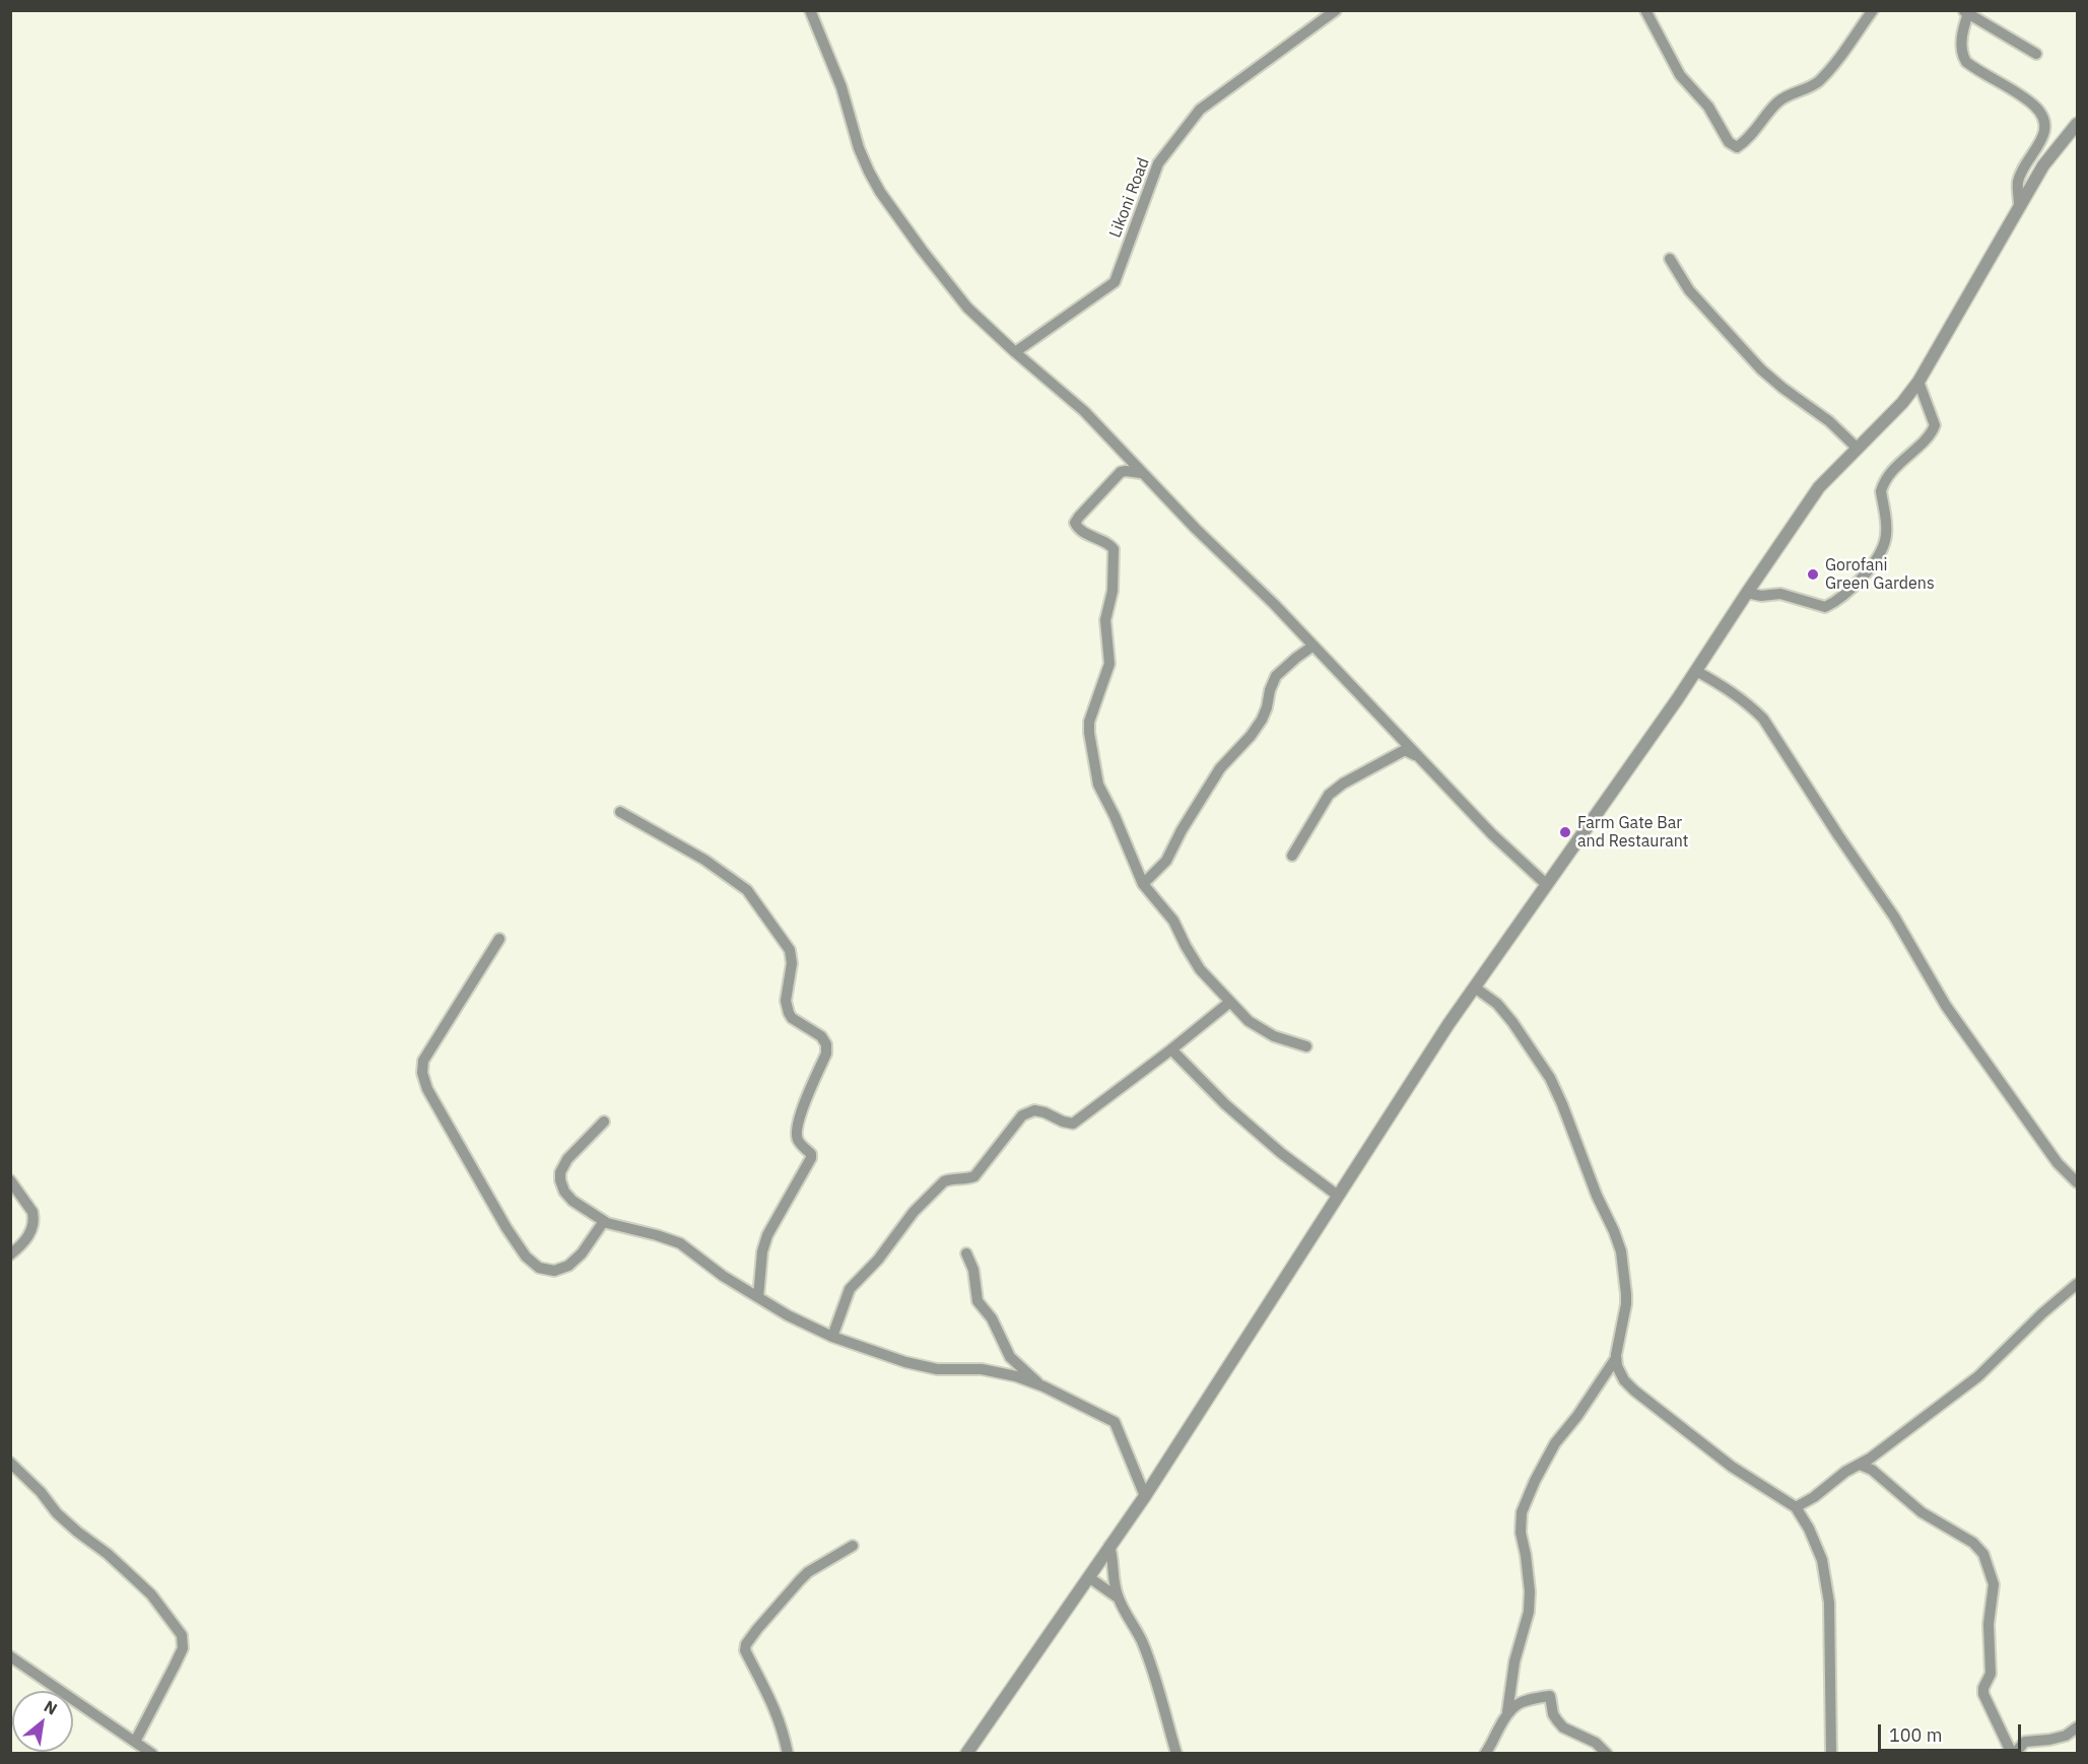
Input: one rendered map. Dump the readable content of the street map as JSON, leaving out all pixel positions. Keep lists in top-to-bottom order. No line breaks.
{"streets":{"street":["Likoni Road"]},"places":["Gorofani Green Gardens","Farm Gate Bar and Restaurant"],"scale_bar":"100 m","north":"top right"}
